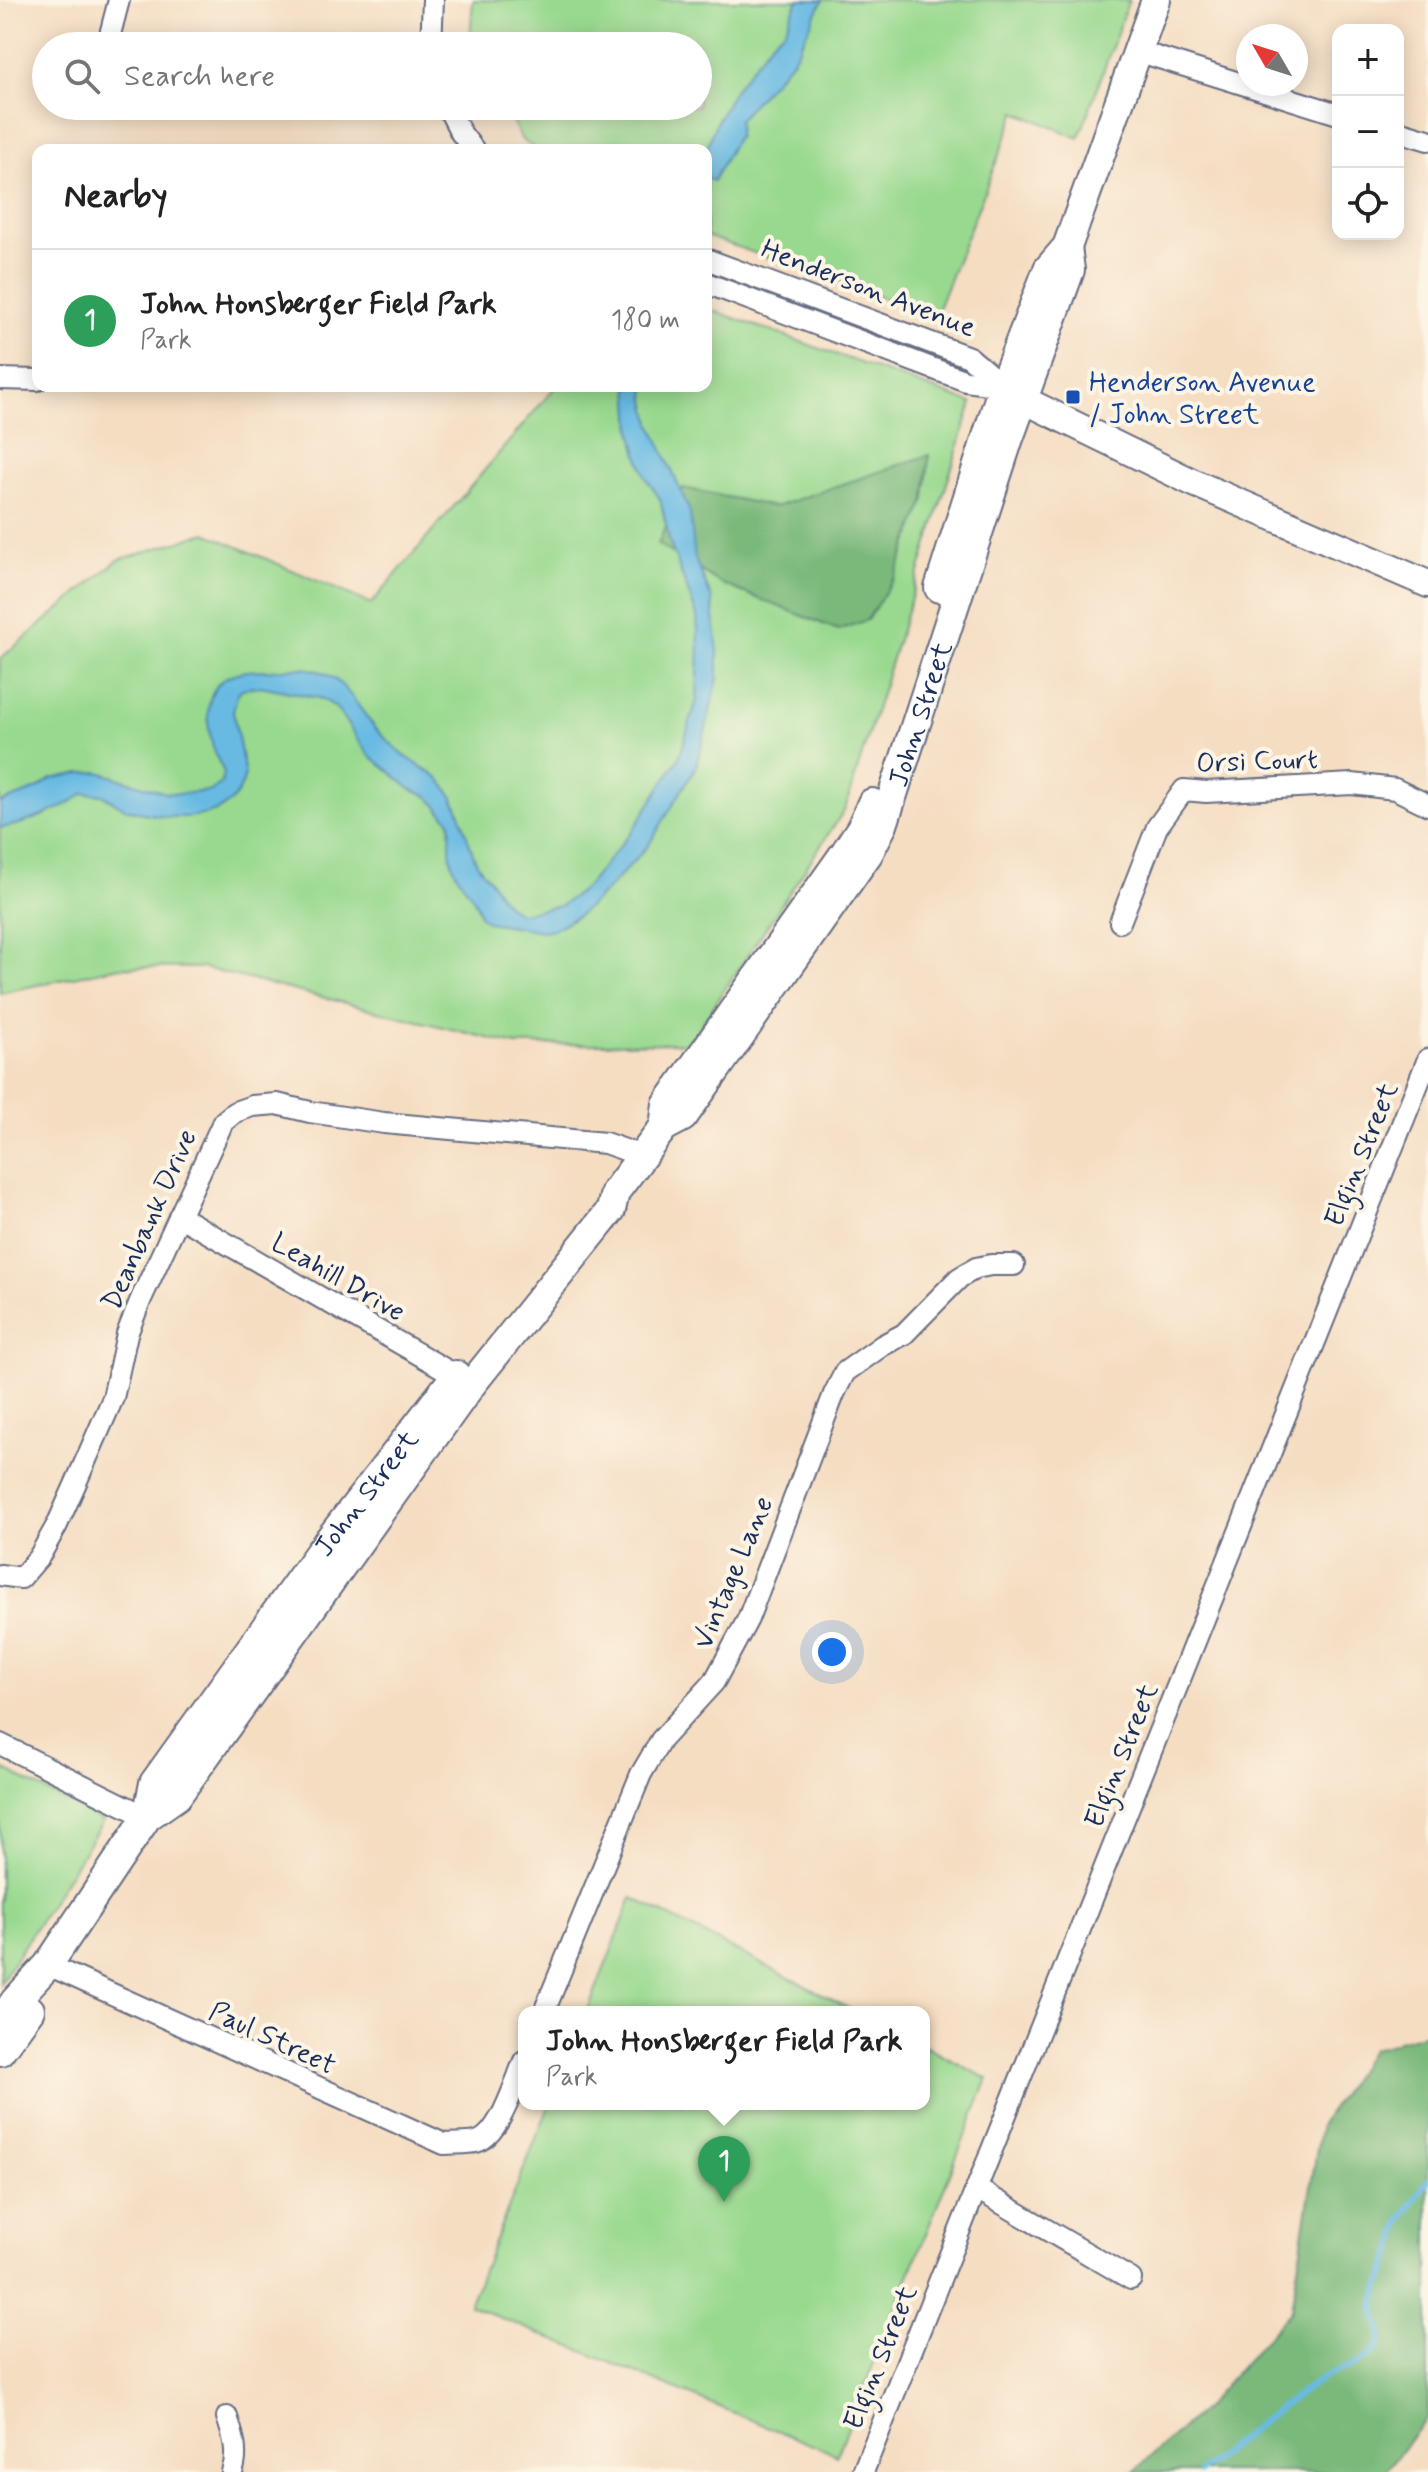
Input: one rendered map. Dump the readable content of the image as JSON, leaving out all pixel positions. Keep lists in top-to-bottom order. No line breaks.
{"streets":{"main road":["John Street"],"street":["Henderson Avenue","Orsi Court","Elgin Street","Deanbank Drive","Leahill Drive","Vintage Lane","Paul Street"]},"crossings":[["Henderson Avenue","John Street"],["John Street","Deanbank Drive"],["John Street","Leahill Drive"],["John Street","Paul Street"],["Deanbank Drive","Leahill Drive"]],"places":{"transit":["Henderson Avenue / John Street"]},"north":"top left","page":{"map_buttons":["+","−"],"search":"Search here","heading":"Nearby","list":[{"mark":"1","name":"John Honsberger Field Park","note":"Park","value":"180 m"}],"popup":["John Honsberger Field Park","Park"],"pins":"1"}}
